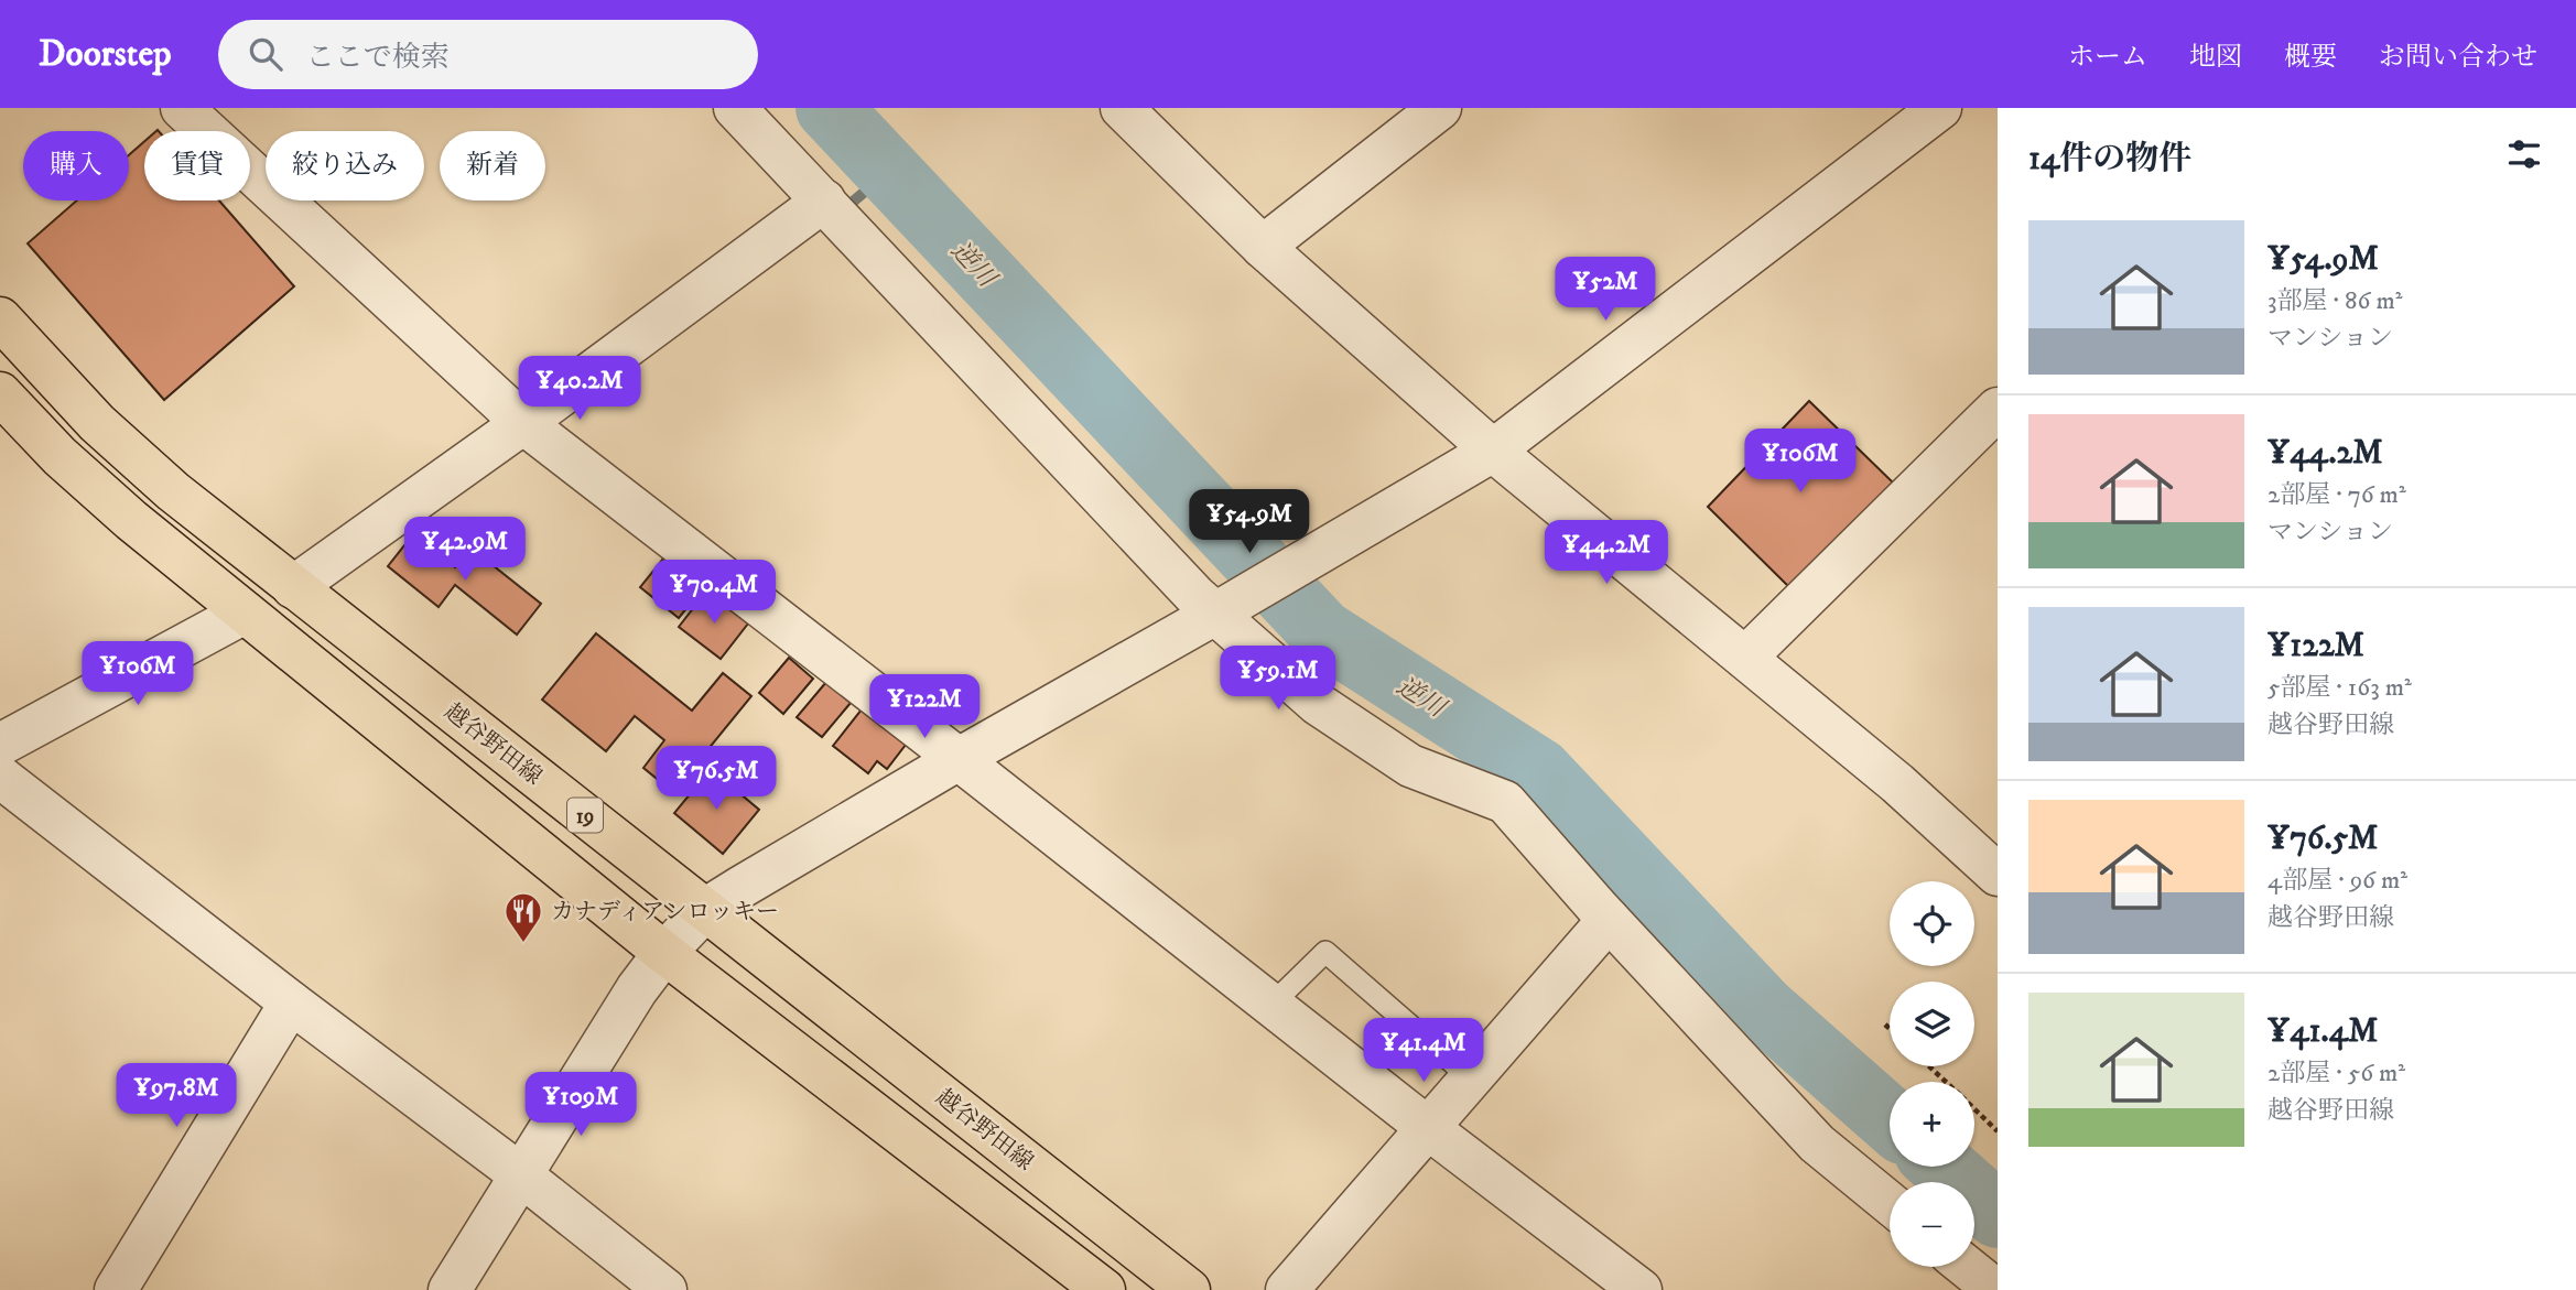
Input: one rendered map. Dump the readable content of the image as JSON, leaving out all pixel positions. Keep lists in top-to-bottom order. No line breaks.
{"streets":{"main road":["越谷野田線","19"]},"water":["逆川"],"places":{"restaurant":["カナディアンロッキー"]},"page":{"header":"Doorstep","search":"ここで検索","nav":["ホーム","地図","概要","お問い合わせ"],"heading":"14件の物件","chip":["購入","賃貸","絞り込み","新着"],"list":[{"name":"¥54.9M","note":"3部屋 · 86 m² · マンション"},{"name":"¥44.2M","note":"2部屋 · 76 m² · マンション"},{"name":"¥122M","note":"5部屋 · 163 m² · 越谷野田線"},{"name":"¥76.5M","note":"4部屋 · 96 m² · 越谷野田線"},{"name":"¥41.4M","note":"2部屋 · 56 m² · 越谷野田線"}],"price":["¥52M","¥40.2M","¥106M","¥54.9M","¥42.9M","¥44.2M","¥70.4M","¥106M","¥59.1M","¥122M","¥76.5M","¥41.4M","¥97.8M","¥109M"],"map_buttons":["+","−"]}}
